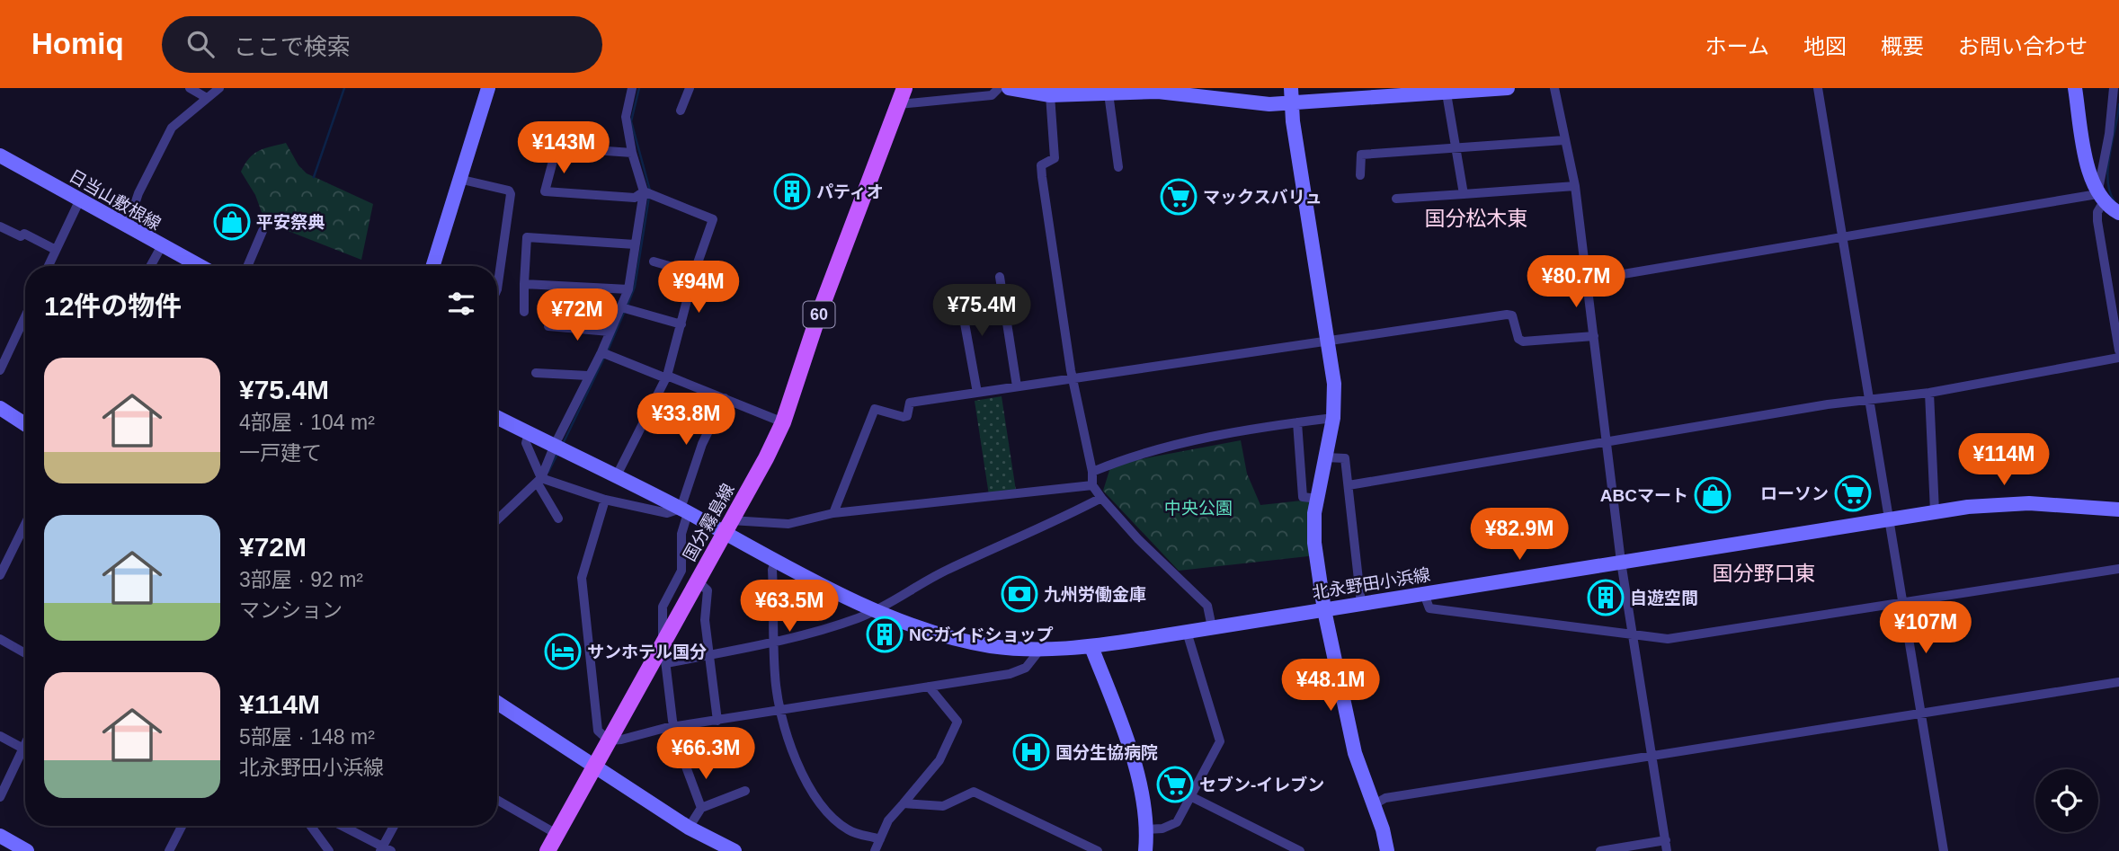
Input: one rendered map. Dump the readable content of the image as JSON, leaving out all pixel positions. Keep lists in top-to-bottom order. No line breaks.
{"streets":{"main road":["60","国分霧島線"],"street":["日当山敷根線","北永野田小浜線"]},"crossings":[["国分霧島線","北永野田小浜線"]],"districts":["国分松木東","国分野口東"],"parks":["中央公園"],"places":{"building":["パティオ","自遊空間","NCガイドショップ"],"supermarket":["マックスバリュ","ローソン","セブン-イレブン"],"shop":["平安祭典","ABCマート"],"bank":["九州労働金庫"],"hotel":["サンホテル国分"],"hospital":["国分生協病院"]},"page":{"header":"Homiq","search":"ここで検索","nav":["ホーム","地図","概要","お問い合わせ"],"price":["¥143M","¥80.7M","¥94M","¥75.4M","¥72M","¥33.8M","¥114M","¥82.9M","¥63.5M","¥107M","¥48.1M","¥66.3M"],"heading":"12件の物件","list":[{"name":"¥75.4M","note":"4部屋 · 104 m² · 一戸建て"},{"name":"¥72M","note":"3部屋 · 92 m² · マンション"},{"name":"¥114M","note":"5部屋 · 148 m² · 北永野田小浜線"}]}}
